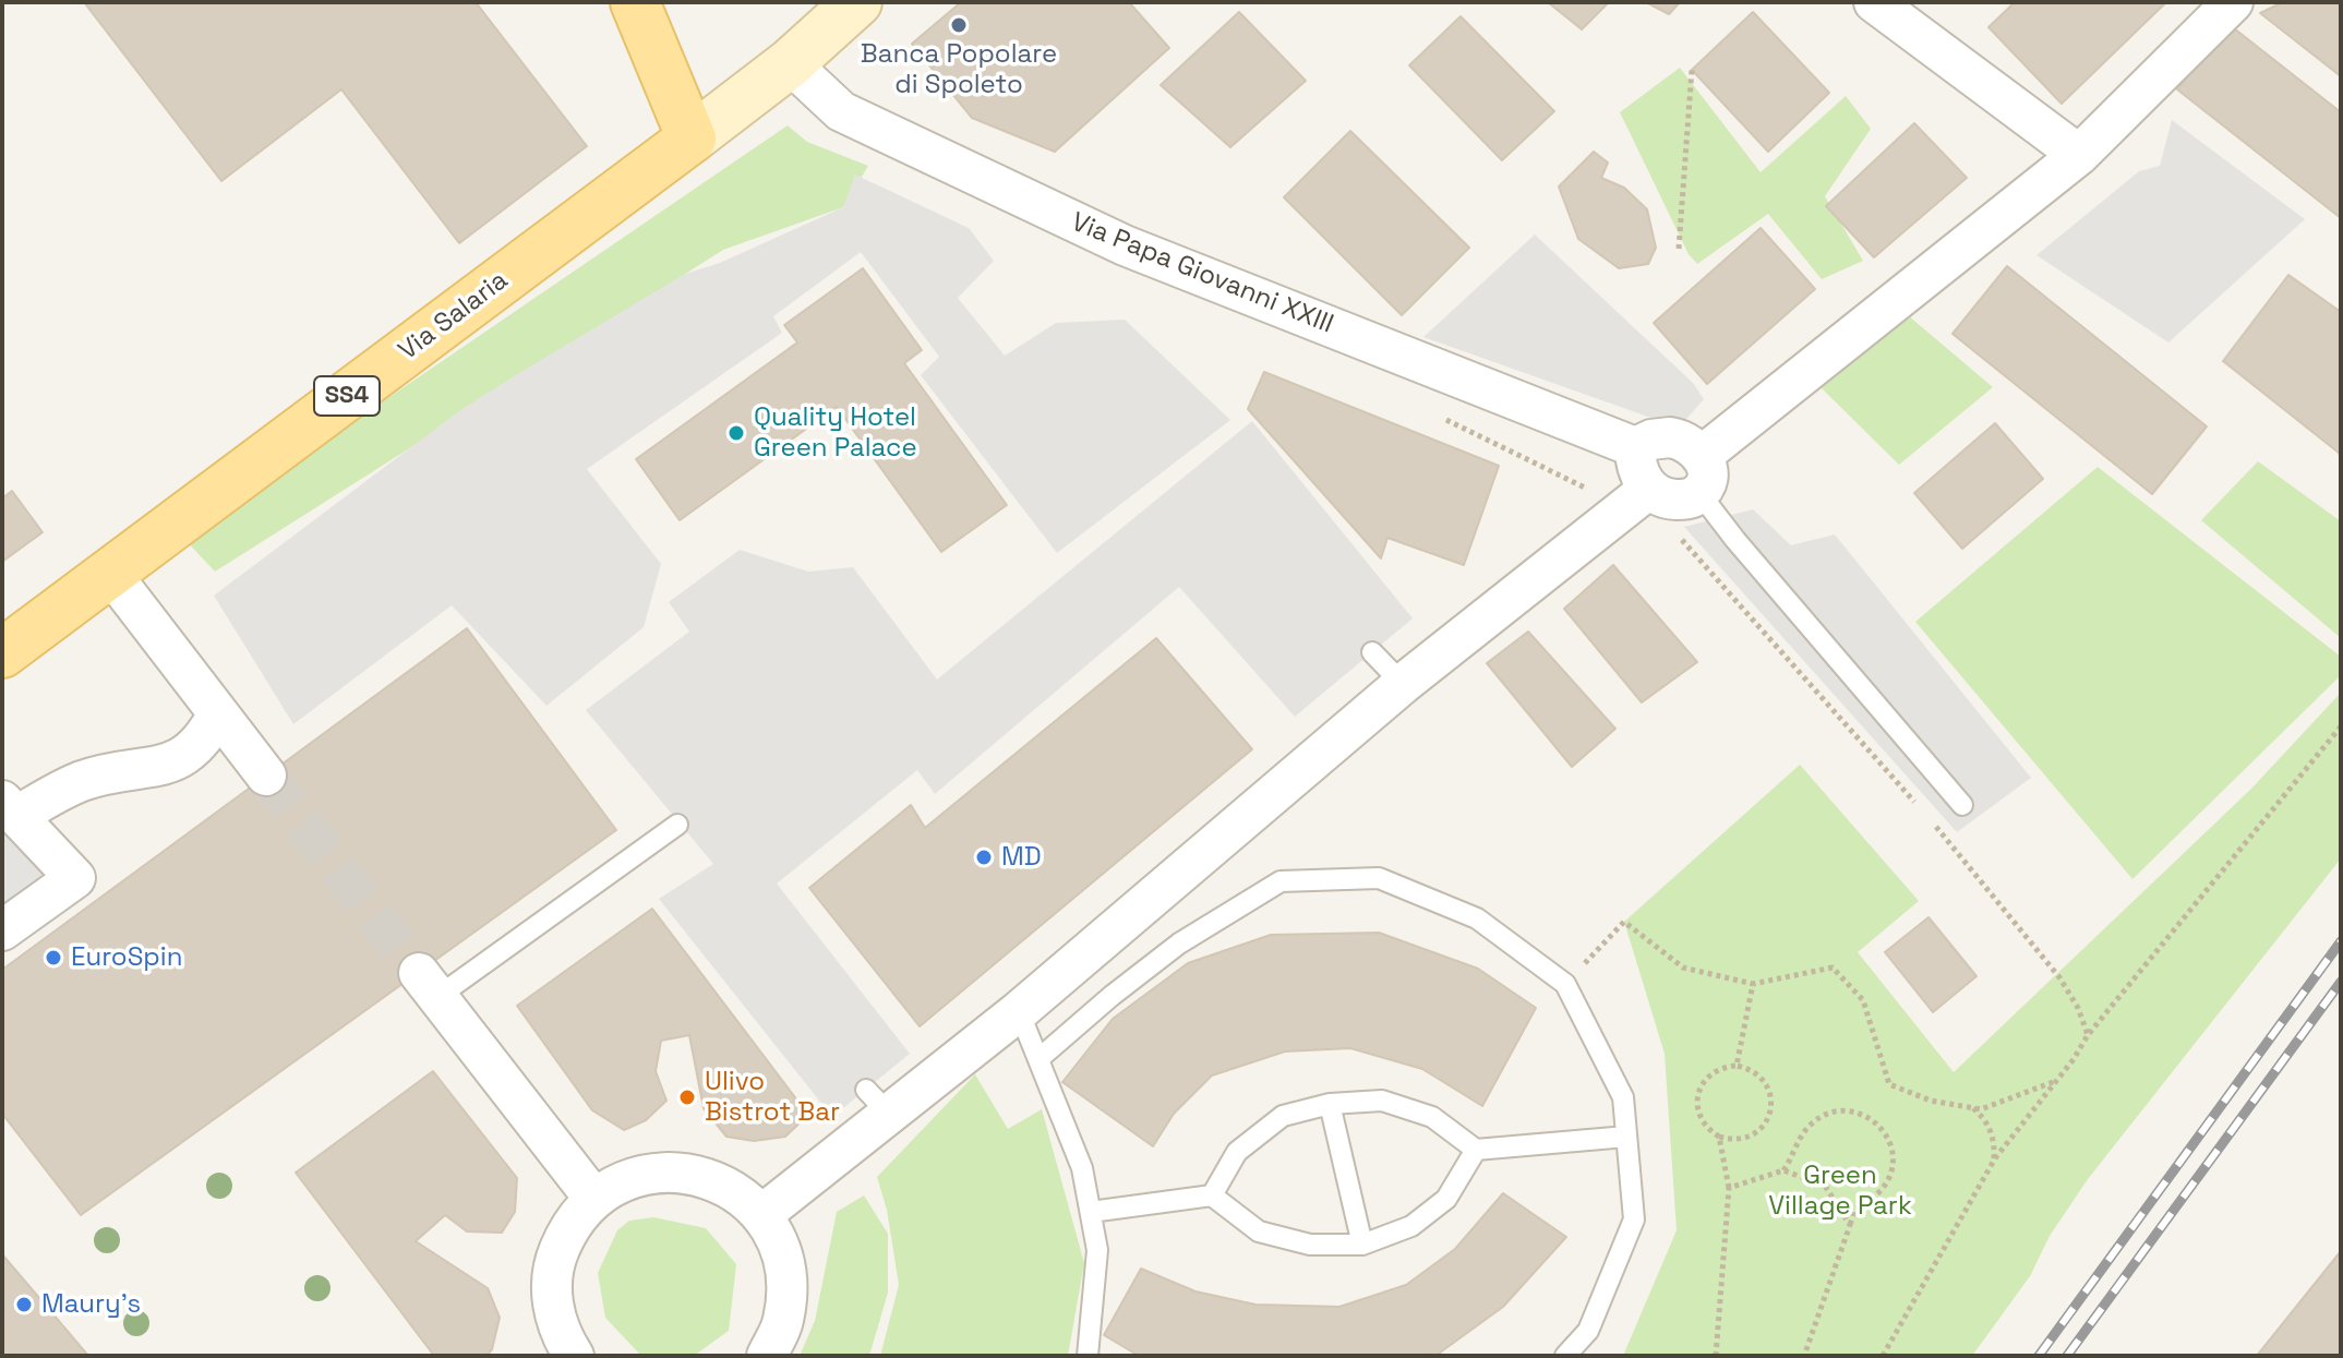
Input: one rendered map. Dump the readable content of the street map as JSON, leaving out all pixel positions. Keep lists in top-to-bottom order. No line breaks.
{"streets":{"main road":["Via Salaria","SS4"],"street":["Via Papa Giovanni XXIII"]},"crossings":[["Via Papa Giovanni XXIII","Via Salaria"]],"parks":["Green Village Park"],"places":["Banca Popolare di Spoleto","Quality Hotel Green Palace","MD","EuroSpin","Ulivo Bistrot Bar","Maury's"]}
